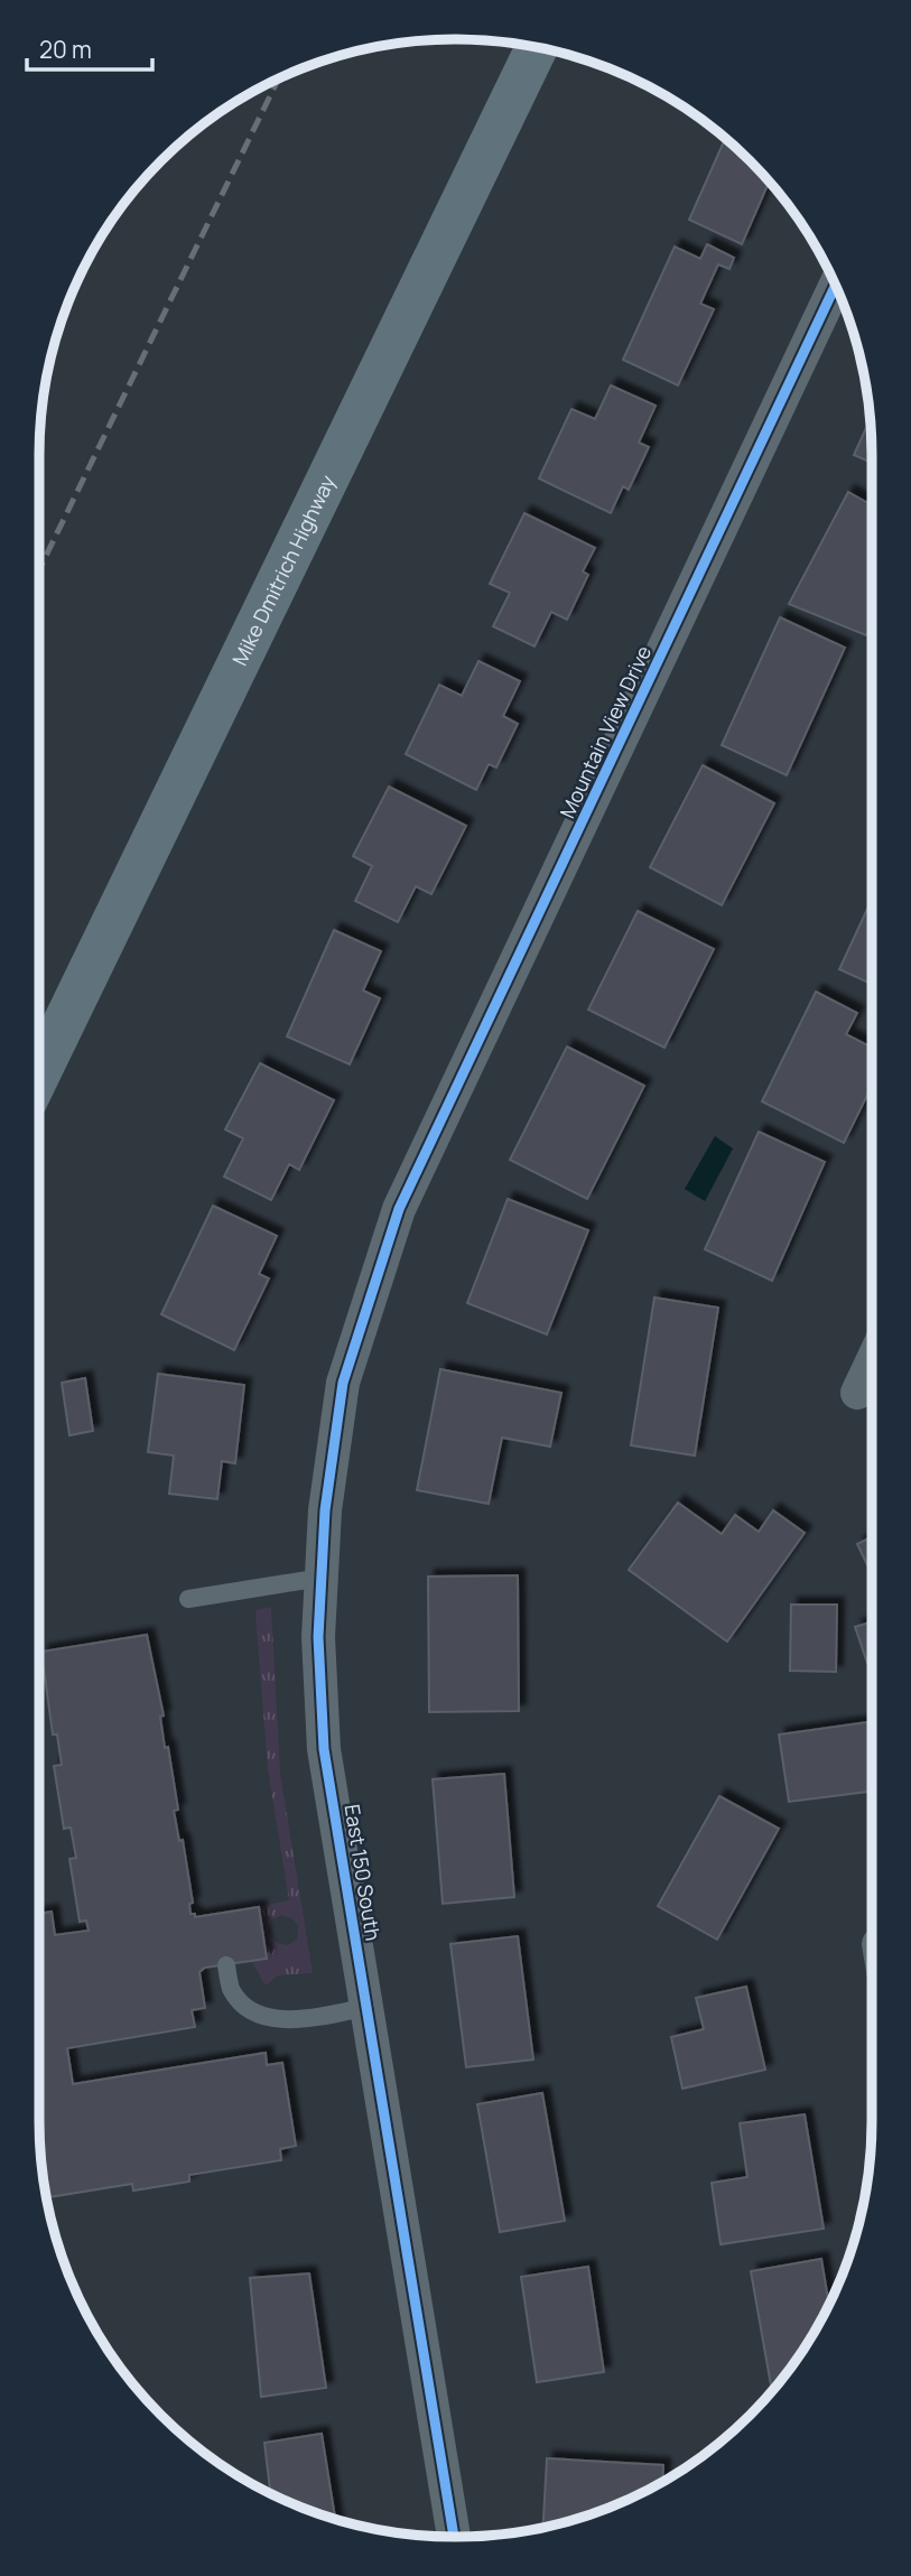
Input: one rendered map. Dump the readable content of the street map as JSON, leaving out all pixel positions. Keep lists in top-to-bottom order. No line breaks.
{"streets":{"highway":["Mike Dmitrich Highway"],"street":["Mountain View Drive","East 150 South"]},"crossings":[["Mountain View Drive","East 150 South"]],"scale_bar":"20 m"}
